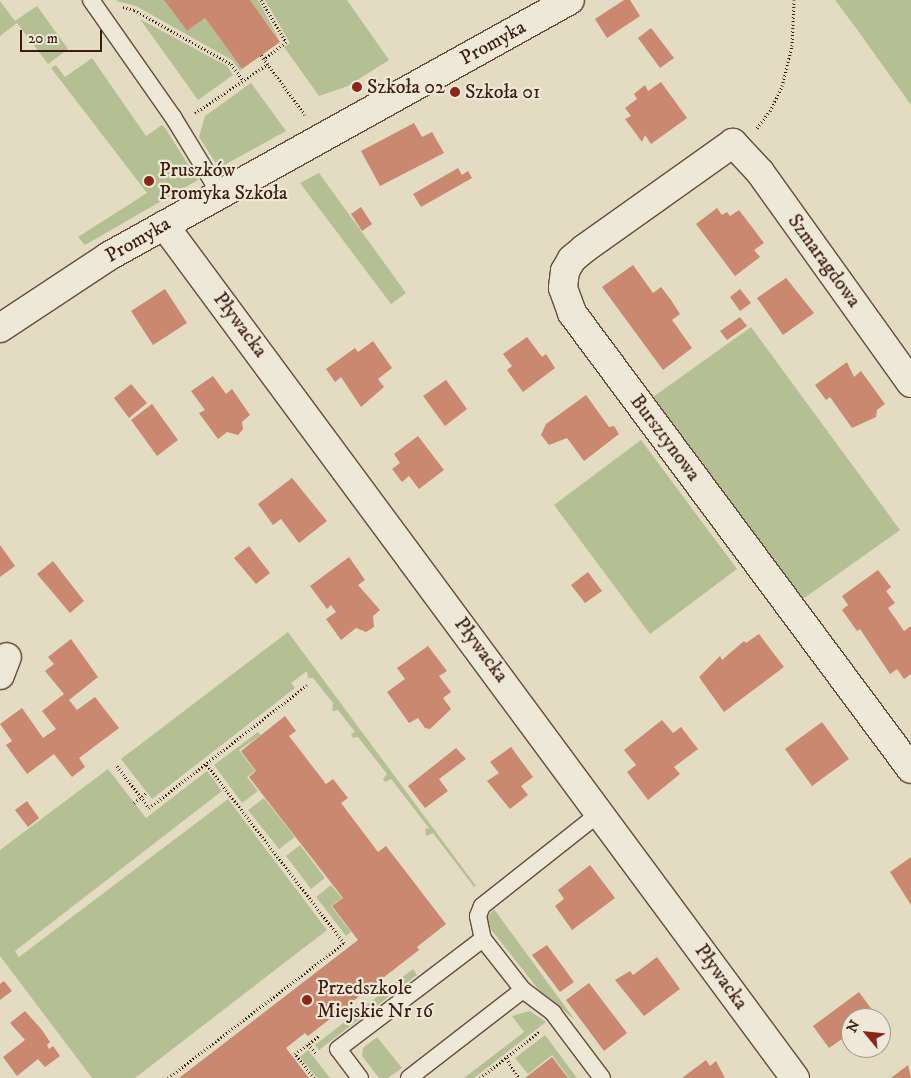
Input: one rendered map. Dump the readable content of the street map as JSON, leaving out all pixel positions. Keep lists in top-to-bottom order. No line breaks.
{"streets":{"street":["Promyka","Szmaragdowa","Pływacka","Bursztynowa"]},"crossings":[["Promyka","Pływacka"],["Szmaragdowa","Bursztynowa"]],"places":["Szkoła 02","Szkoła 01","Pruszków Promyka Szkoła","Przedszkole Miejskie Nr 16"],"scale_bar":"20 m","north":"top left"}
